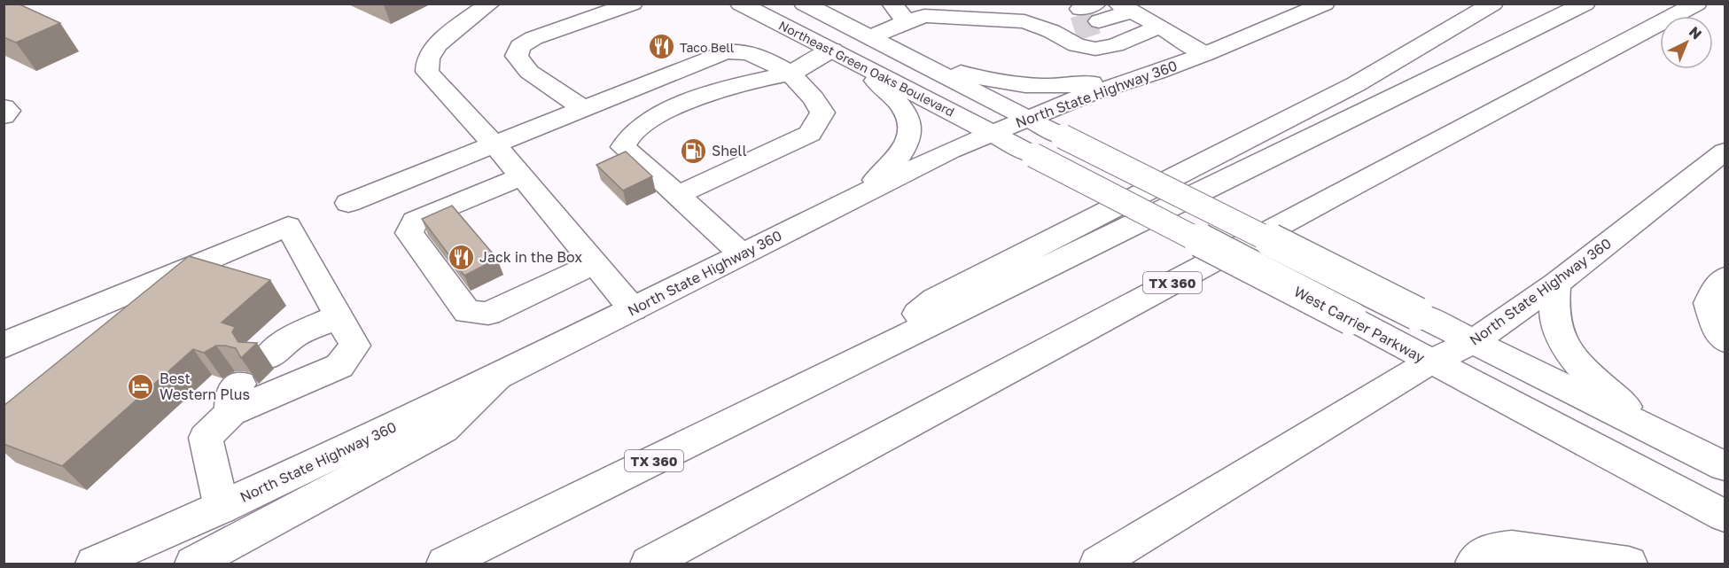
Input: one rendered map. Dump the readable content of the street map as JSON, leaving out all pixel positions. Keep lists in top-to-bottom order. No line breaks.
{"streets":{"main road":["Northeast Green Oaks Boulevard","North State Highway 360","TX 360","West Carrier Parkway"]},"crossings":[["Northeast Green Oaks Boulevard","North State Highway 360"],["Northeast Green Oaks Boulevard","West Carrier Parkway"],["North State Highway 360","West Carrier Parkway"]],"places":{"restaurant":["Taco Bell","Jack in the Box"],"fuel station":["Shell"],"hotel":["Best Western Plus"]},"north":"top right"}
